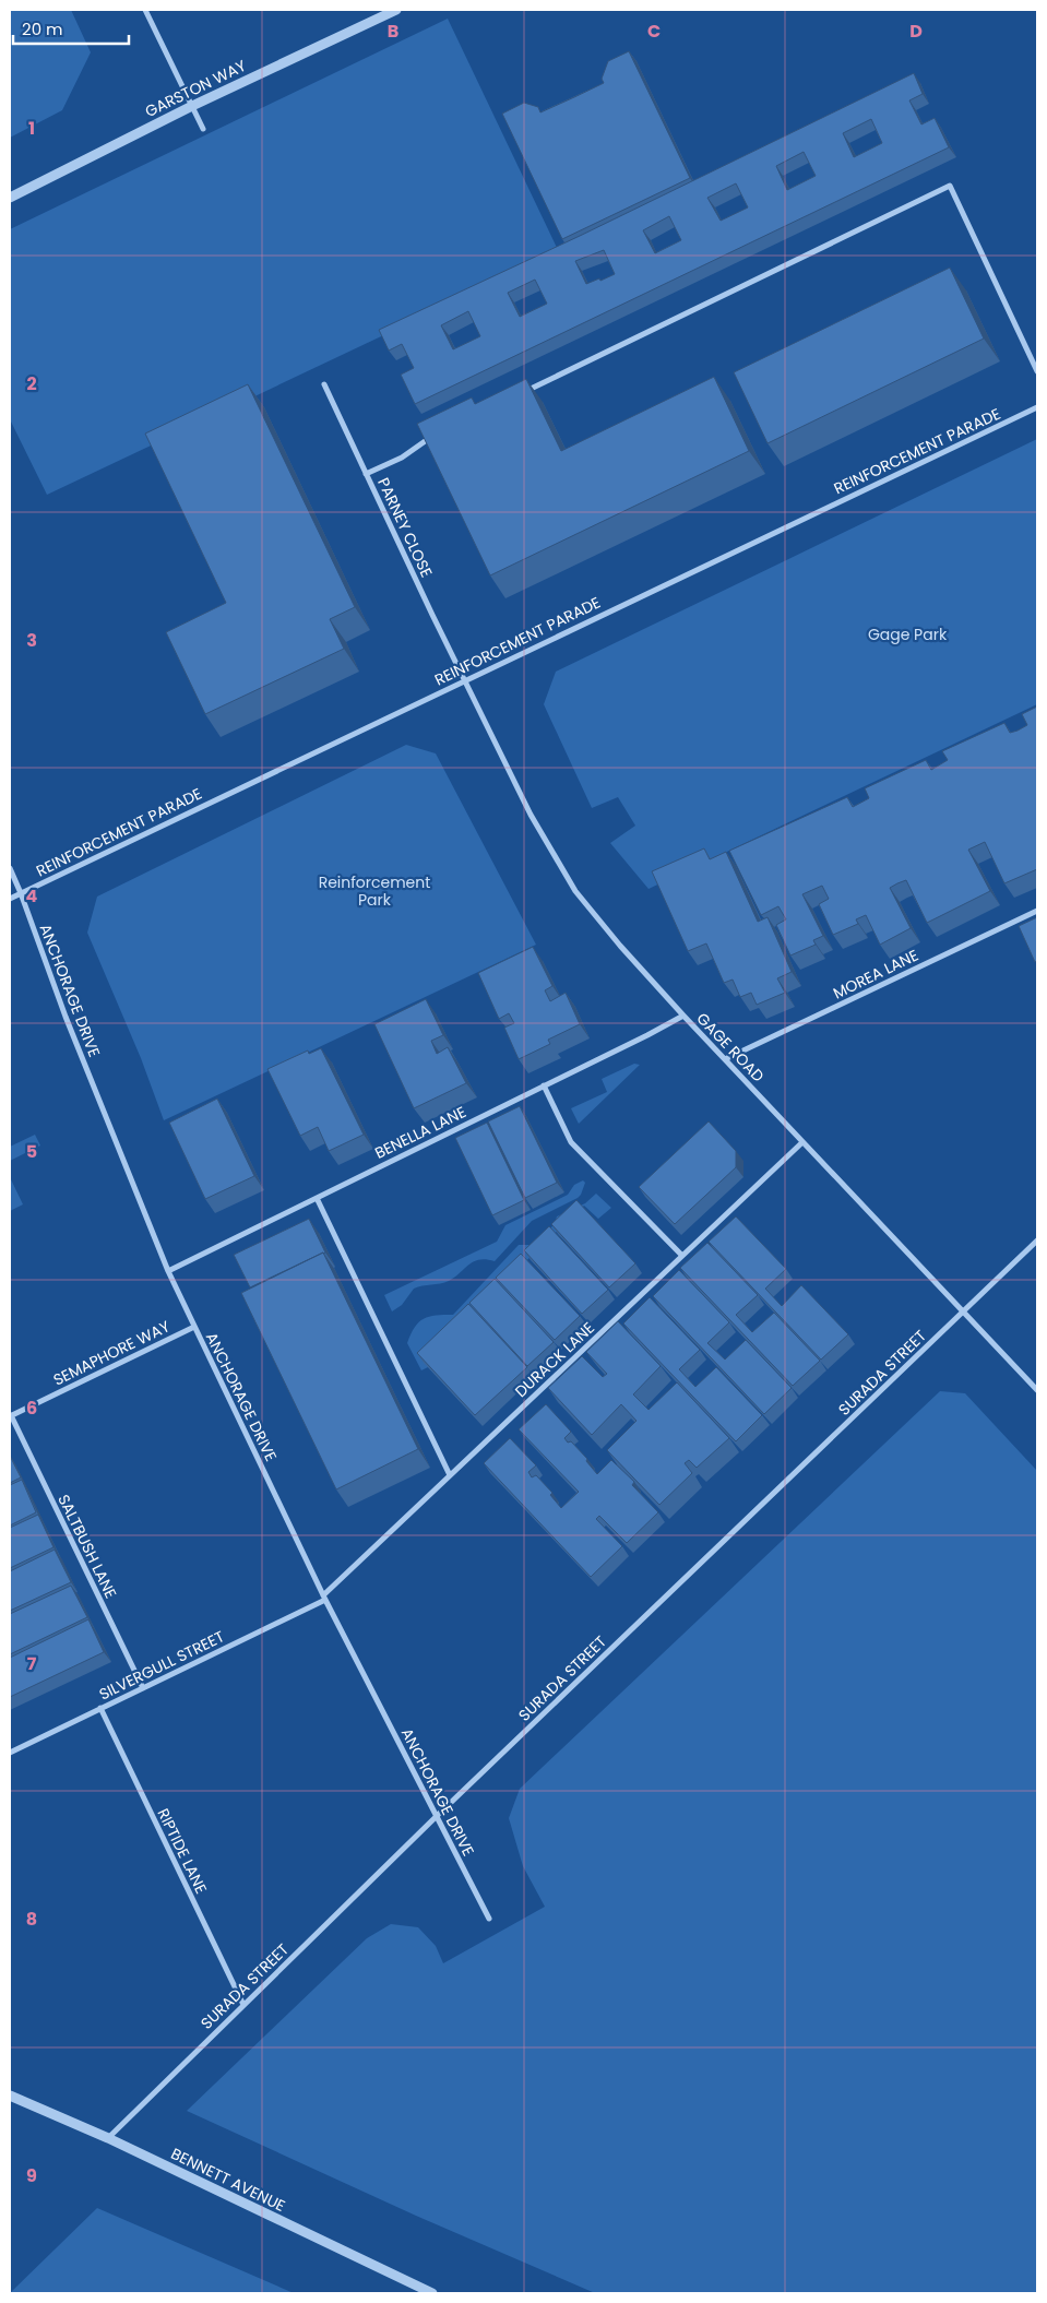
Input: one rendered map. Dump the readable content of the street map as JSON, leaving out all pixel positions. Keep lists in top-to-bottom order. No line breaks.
{"streets":{"street":["GARSTON WAY","REINFORCEMENT PARADE","PARNEY CLOSE","MOREA LANE","ANCHORAGE DRIVE","GAGE ROAD","BENELLA LANE","SEMAPHORE WAY","DURACK LANE","SURADA STREET","SALTBUSH LANE","SILVERGULL STREET","RIPTIDE LANE","BENNETT AVENUE"]},"crossings":[["REINFORCEMENT PARADE","PARNEY CLOSE"],["REINFORCEMENT PARADE","ANCHORAGE DRIVE"],["REINFORCEMENT PARADE","GAGE ROAD"],["PARNEY CLOSE","GAGE ROAD"],["MOREA LANE","GAGE ROAD"],["ANCHORAGE DRIVE","BENELLA LANE"],["ANCHORAGE DRIVE","SEMAPHORE WAY"],["ANCHORAGE DRIVE","DURACK LANE"],["ANCHORAGE DRIVE","SURADA STREET"],["ANCHORAGE DRIVE","SILVERGULL STREET"],["GAGE ROAD","BENELLA LANE"],["GAGE ROAD","DURACK LANE"],["GAGE ROAD","SURADA STREET"],["SEMAPHORE WAY","SALTBUSH LANE"],["DURACK LANE","SILVERGULL STREET"],["SURADA STREET","RIPTIDE LANE"],["SURADA STREET","BENNETT AVENUE"],["SALTBUSH LANE","SILVERGULL STREET"],["SILVERGULL STREET","RIPTIDE LANE"]],"parks":["Gage Park","Reinforcement Park"],"scale_bar":"20 m","grid":{"columns":["B","C","D"],"rows":["1","2","3","4","5","6","7","8","9"]}}
